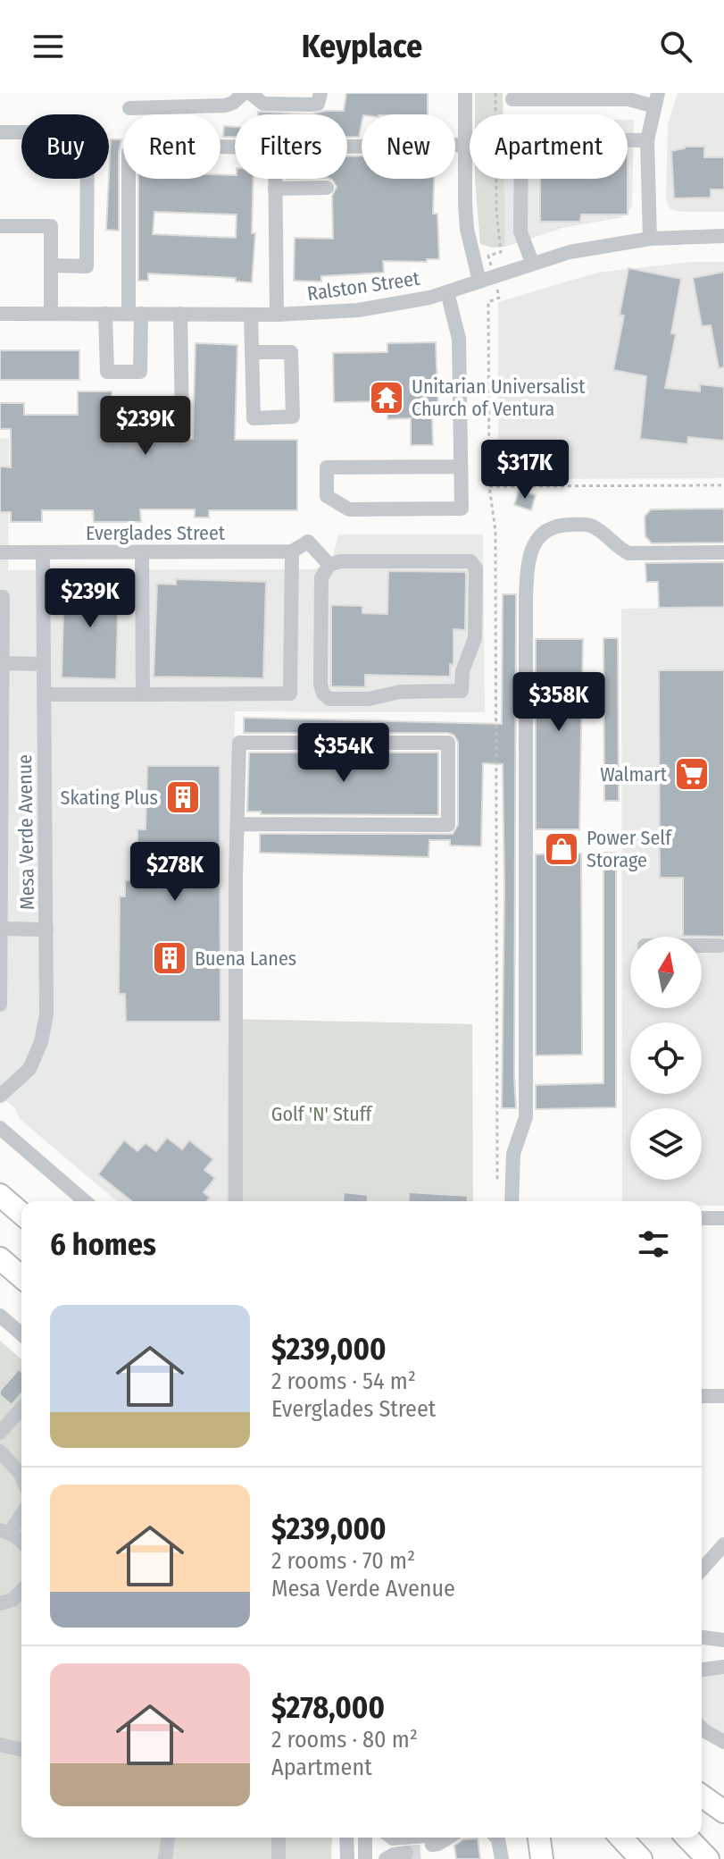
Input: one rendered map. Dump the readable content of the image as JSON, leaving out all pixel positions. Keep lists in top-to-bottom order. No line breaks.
{"streets":{"street":["Ralston Street","Everglades Street","Mesa Verde Avenue"]},"crossings":[["Everglades Street","Mesa Verde Avenue"]],"parks":["Golf 'N' Stuff"],"places":{"temple":["Unitarian Universalist Church of Ventura"],"supermarket":["Walmart"],"building":["Skating Plus","Buena Lanes"],"shop":["Power Self Storage"]},"north":"top","page":{"header":"Keyplace","chip":["Buy","Rent","Filters","New","Apartment"],"price":["$239K","$317K","$239K","$358K","$354K","$278K"],"heading":"6 homes","list":[{"name":"$239,000","note":"2 rooms · 54 m² · Everglades Street"},{"name":"$239,000","note":"2 rooms · 70 m² · Mesa Verde Avenue"},{"name":"$278,000","note":"2 rooms · 80 m² · Apartment"}]}}
